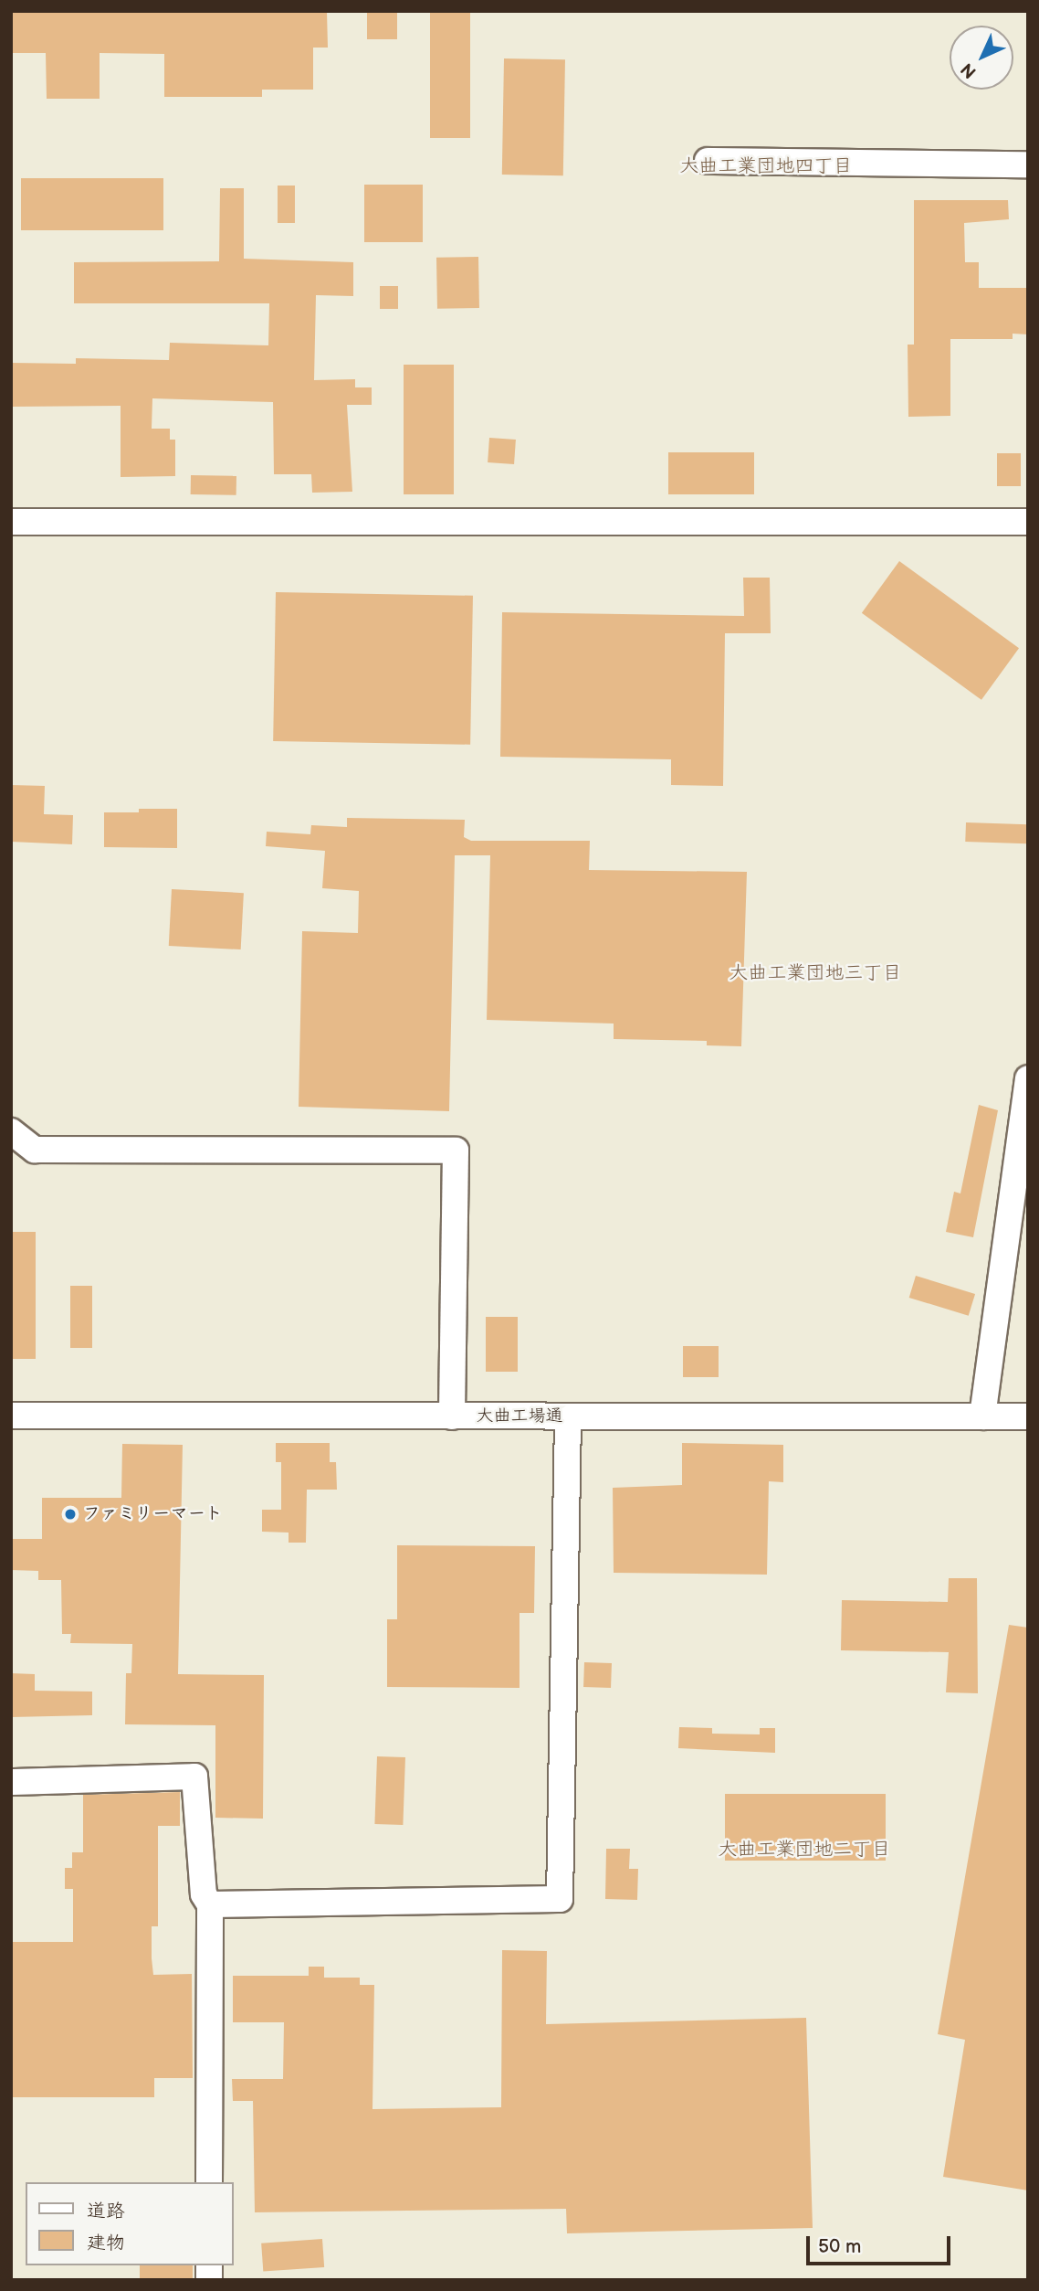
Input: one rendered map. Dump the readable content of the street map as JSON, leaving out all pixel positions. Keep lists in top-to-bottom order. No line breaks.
{"streets":{"street":["大曲工場通"]},"districts":["大曲工業団地四丁目","大曲工業団地三丁目","大曲工業団地二丁目"],"places":["ファミリーマート"],"legend":["道路","建物"],"scale_bar":"50 m","north":"bottom left"}
